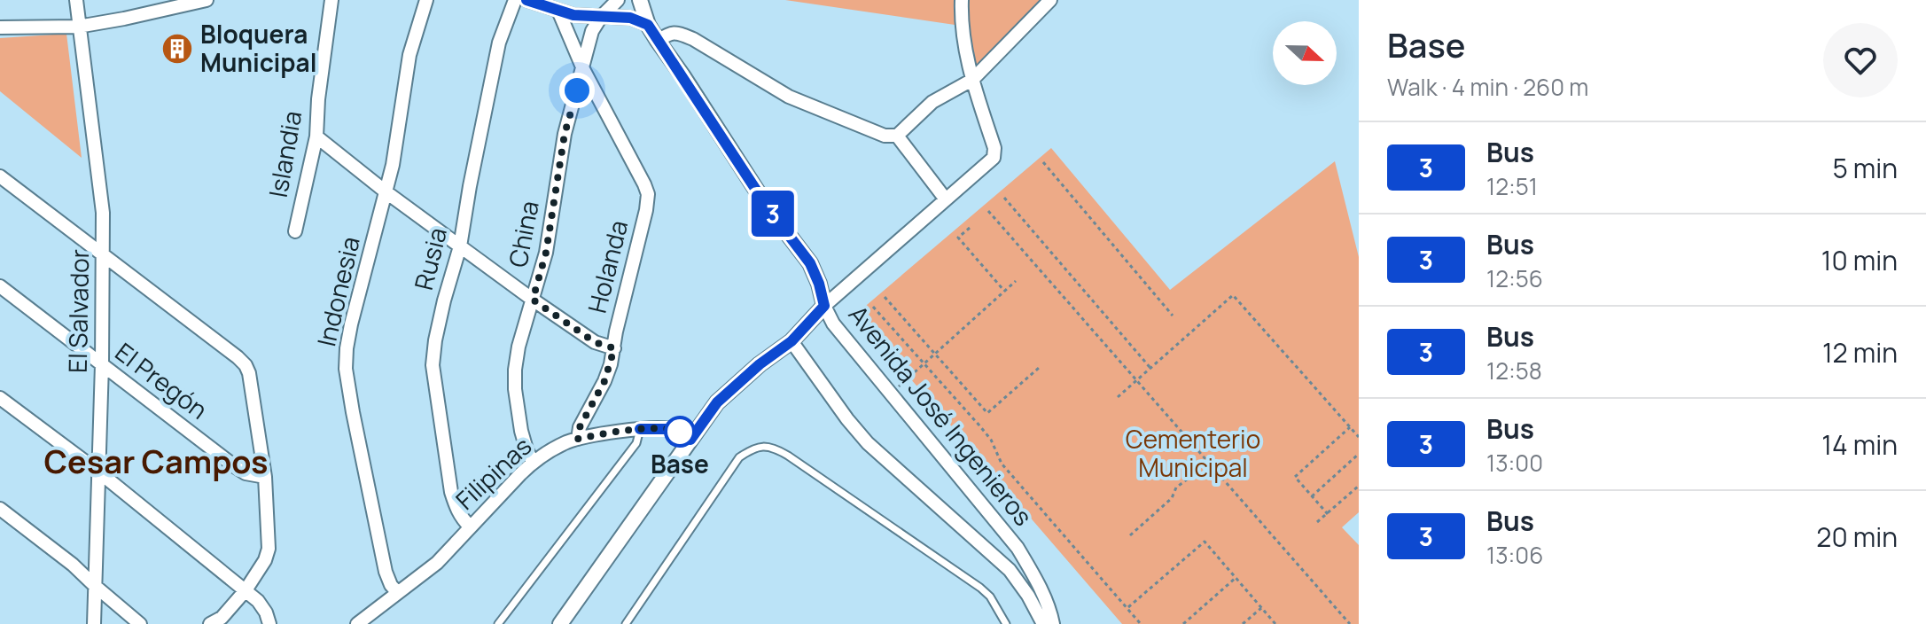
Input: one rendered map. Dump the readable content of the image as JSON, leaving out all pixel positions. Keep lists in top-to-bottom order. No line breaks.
{"streets":{"street":["Islandia","China","Rusia","Holanda","Indonesia","El Salvador","El Pregón","Avenida José Ingenieros","Filipinas"]},"crossings":[["China","Holanda"],["China","Filipinas"],["Rusia","Filipinas"],["Holanda","Filipinas"],["Indonesia","Filipinas"],["El Salvador","El Pregón"]],"districts":["Cesar Campos"],"parks":["Cementerio Municipal"],"places":{"building":["Bloquera Municipal"],"other":["Base"]},"lines":["bus line 3"],"north":"right","page":{"on_map":"3","heading":["Base","Walk · 4 min · 260 m"],"list":[{"mark":"3","name":"Bus","note":"12:51","value":"5 min"},{"mark":"3","name":"Bus","note":"12:56","value":"10 min"},{"mark":"3","name":"Bus","note":"12:58","value":"12 min"},{"mark":"3","name":"Bus","note":"13:00","value":"14 min"},{"mark":"3","name":"Bus","note":"13:06","value":"20 min"}]}}
